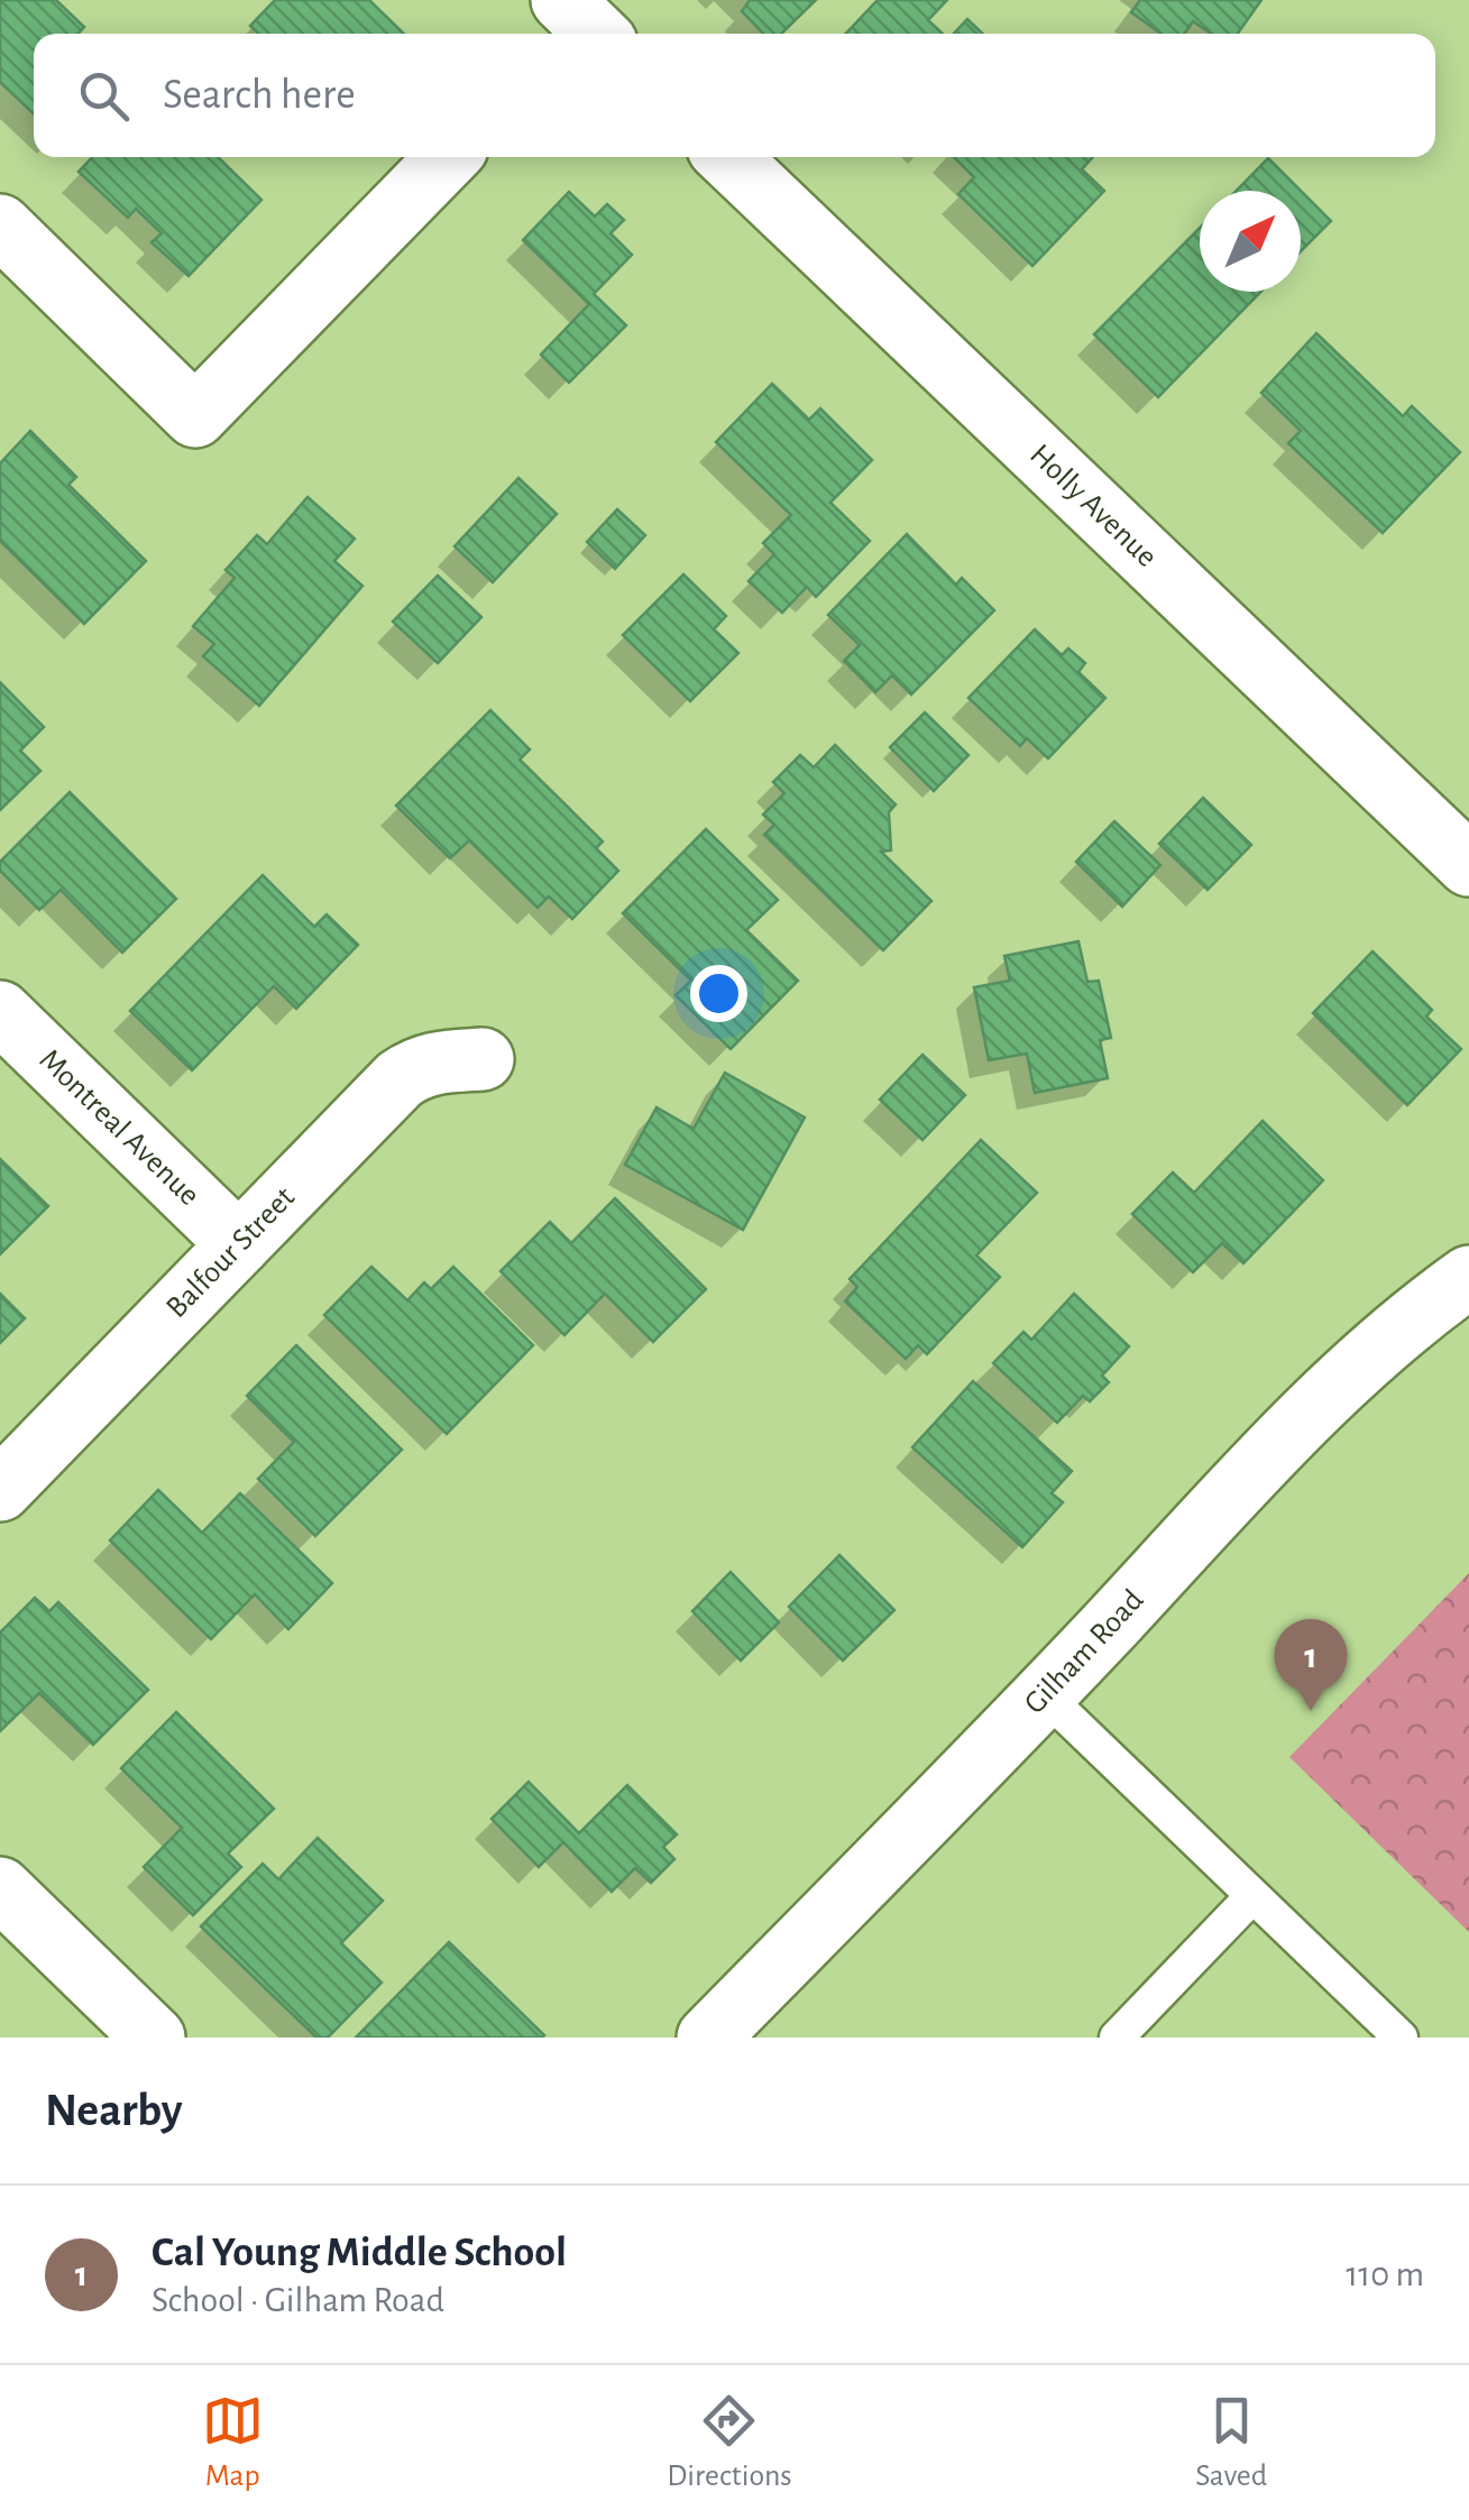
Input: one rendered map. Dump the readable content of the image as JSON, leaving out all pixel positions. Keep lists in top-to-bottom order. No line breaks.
{"streets":{"street":["Holly Avenue","Montreal Avenue","Balfour Street","Gilham Road"]},"crossings":[["Montreal Avenue","Balfour Street"]],"north":"top right","page":{"search":"Search here","pins":"1","heading":"Nearby","list":[{"mark":"1","name":"Cal Young Middle School","note":"School · Gilham Road","value":"110 m"}],"nav":["Map","Directions","Saved"]}}
